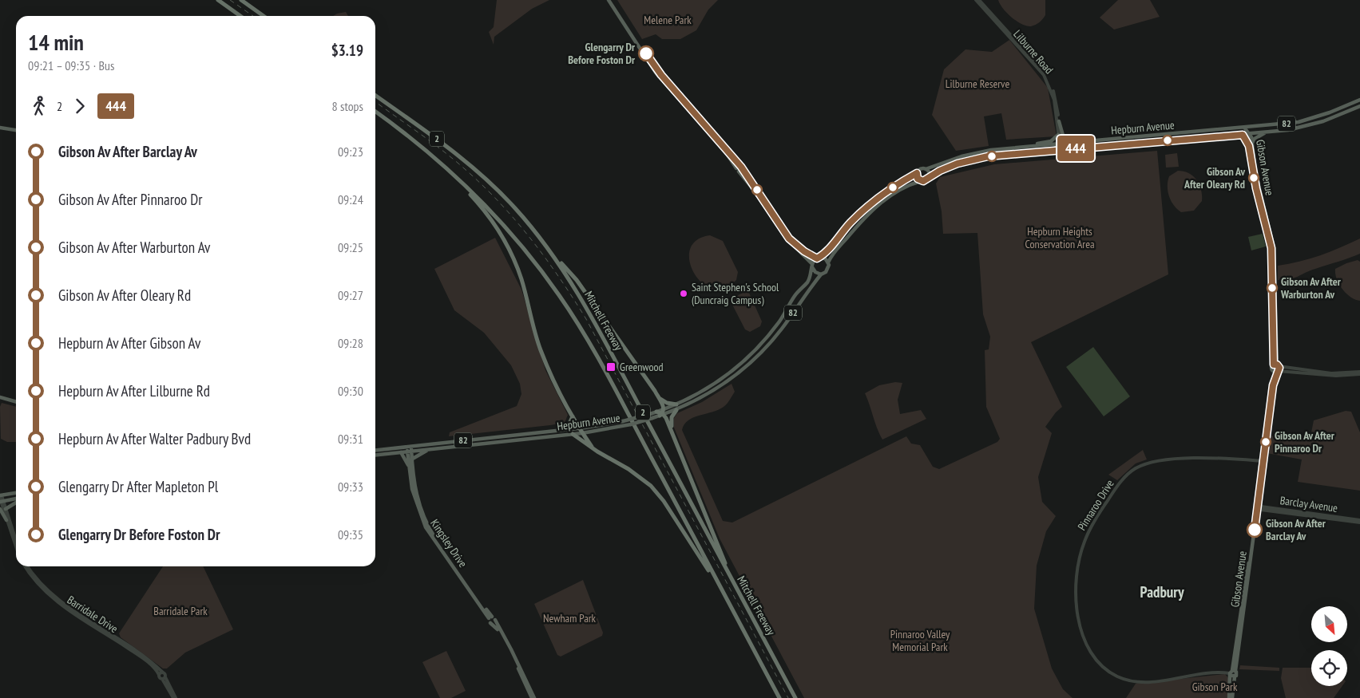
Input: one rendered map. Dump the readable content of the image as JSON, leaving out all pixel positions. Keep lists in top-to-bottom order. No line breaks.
{"streets":{"highway":["2","Mitchell Freeway"],"main road":["82","Hepburn Avenue","Gibson Avenue","Kingsley Drive"],"street":["Lilburne Road","Barclay Avenue","Pinnaroo Drive","Barridale Drive"]},"crossings":[["Lilburne Road","Hepburn Avenue"],["82","Hepburn Avenue"],["Hepburn Avenue","Gibson Avenue"],["Hepburn Avenue","Kingsley Drive"],["Gibson Avenue","Barclay Avenue"],["Gibson Avenue","Pinnaroo Drive"]],"districts":["Padbury"],"parks":["Melene Park","Lilburne Reserve","Hepburn Heights Conservation Area","Barridale Park","Newham Park","Pinnaroo Valley Memorial Park","Gibson Park"],"places":{"other":["Glengarry Dr Before Foston Dr","Gibson Av After Oleary Rd","Gibson Av After Warburton Av","Saint Stephen's School (Duncraig Campus)","Gibson Av After Pinnaroo Dr","Gibson Av After Barclay Av"],"transit":["Greenwood"]},"lines":["bus line 444"],"north":"bottom right","page":{"on_map":"444","heading":["14 min","09:21 – 09:35 · Bus","$3.19"],"legs":["2","444","8 stops"],"list":[{"name":"Gibson Av After Barclay Av","value":"09:23"},{"name":"Gibson Av After Pinnaroo Dr","value":"09:24"},{"name":"Gibson Av After Warburton Av","value":"09:25"},{"name":"Gibson Av After Oleary Rd","value":"09:27"},{"name":"Hepburn Av After Gibson Av","value":"09:28"},{"name":"Hepburn Av After Lilburne Rd","value":"09:30"},{"name":"Hepburn Av After Walter Padbury Bvd","value":"09:31"},{"name":"Glengarry Dr After Mapleton Pl","value":"09:33"},{"name":"Glengarry Dr Before Foston Dr","value":"09:35"}]}}
